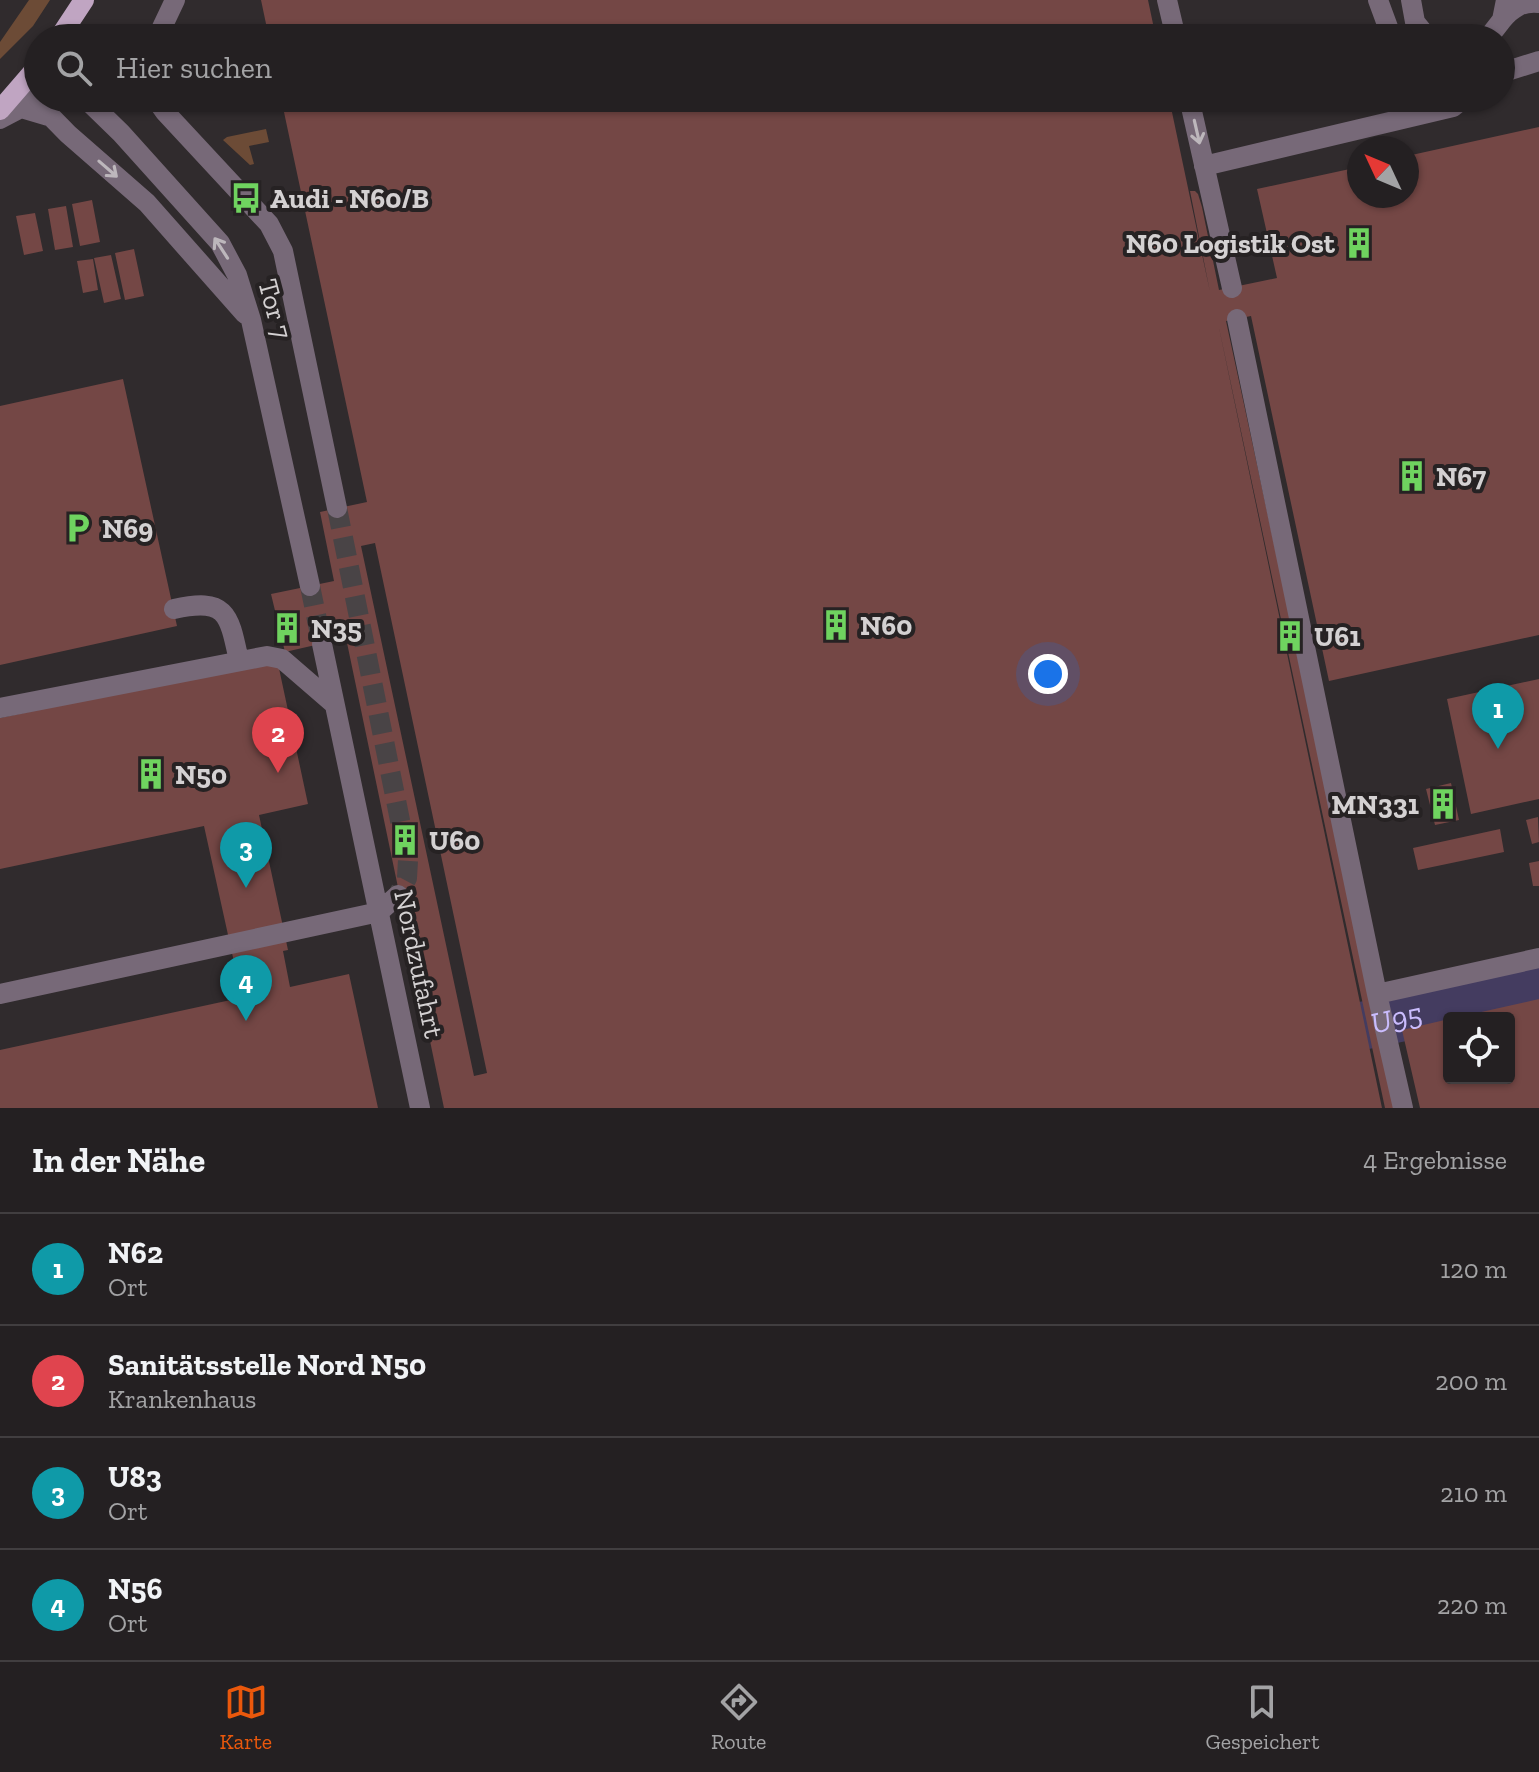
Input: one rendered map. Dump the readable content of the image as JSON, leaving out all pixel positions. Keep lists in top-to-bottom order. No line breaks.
{"streets":{"lane":["Tor 7","Nordzufahrt"]},"water":["U95"],"places":{"bus stop":["Audi - N60/B"],"building":["N60 Logistik Ost","N67","N60","N35","U61","N50","MN331","U60"],"parking":["N69"]},"north":"top left","page":{"search":"Hier suchen","pins":["1","2","3","4"],"heading":["In der Nähe","4 Ergebnisse"],"list":[{"mark":"1","name":"N62","note":"Ort","value":"120 m"},{"mark":"2","name":"Sanitätsstelle Nord N50","note":"Krankenhaus","value":"200 m"},{"mark":"3","name":"U83","note":"Ort","value":"210 m"},{"mark":"4","name":"N56","note":"Ort","value":"220 m"}],"nav":["Karte","Route","Gespeichert"]}}
